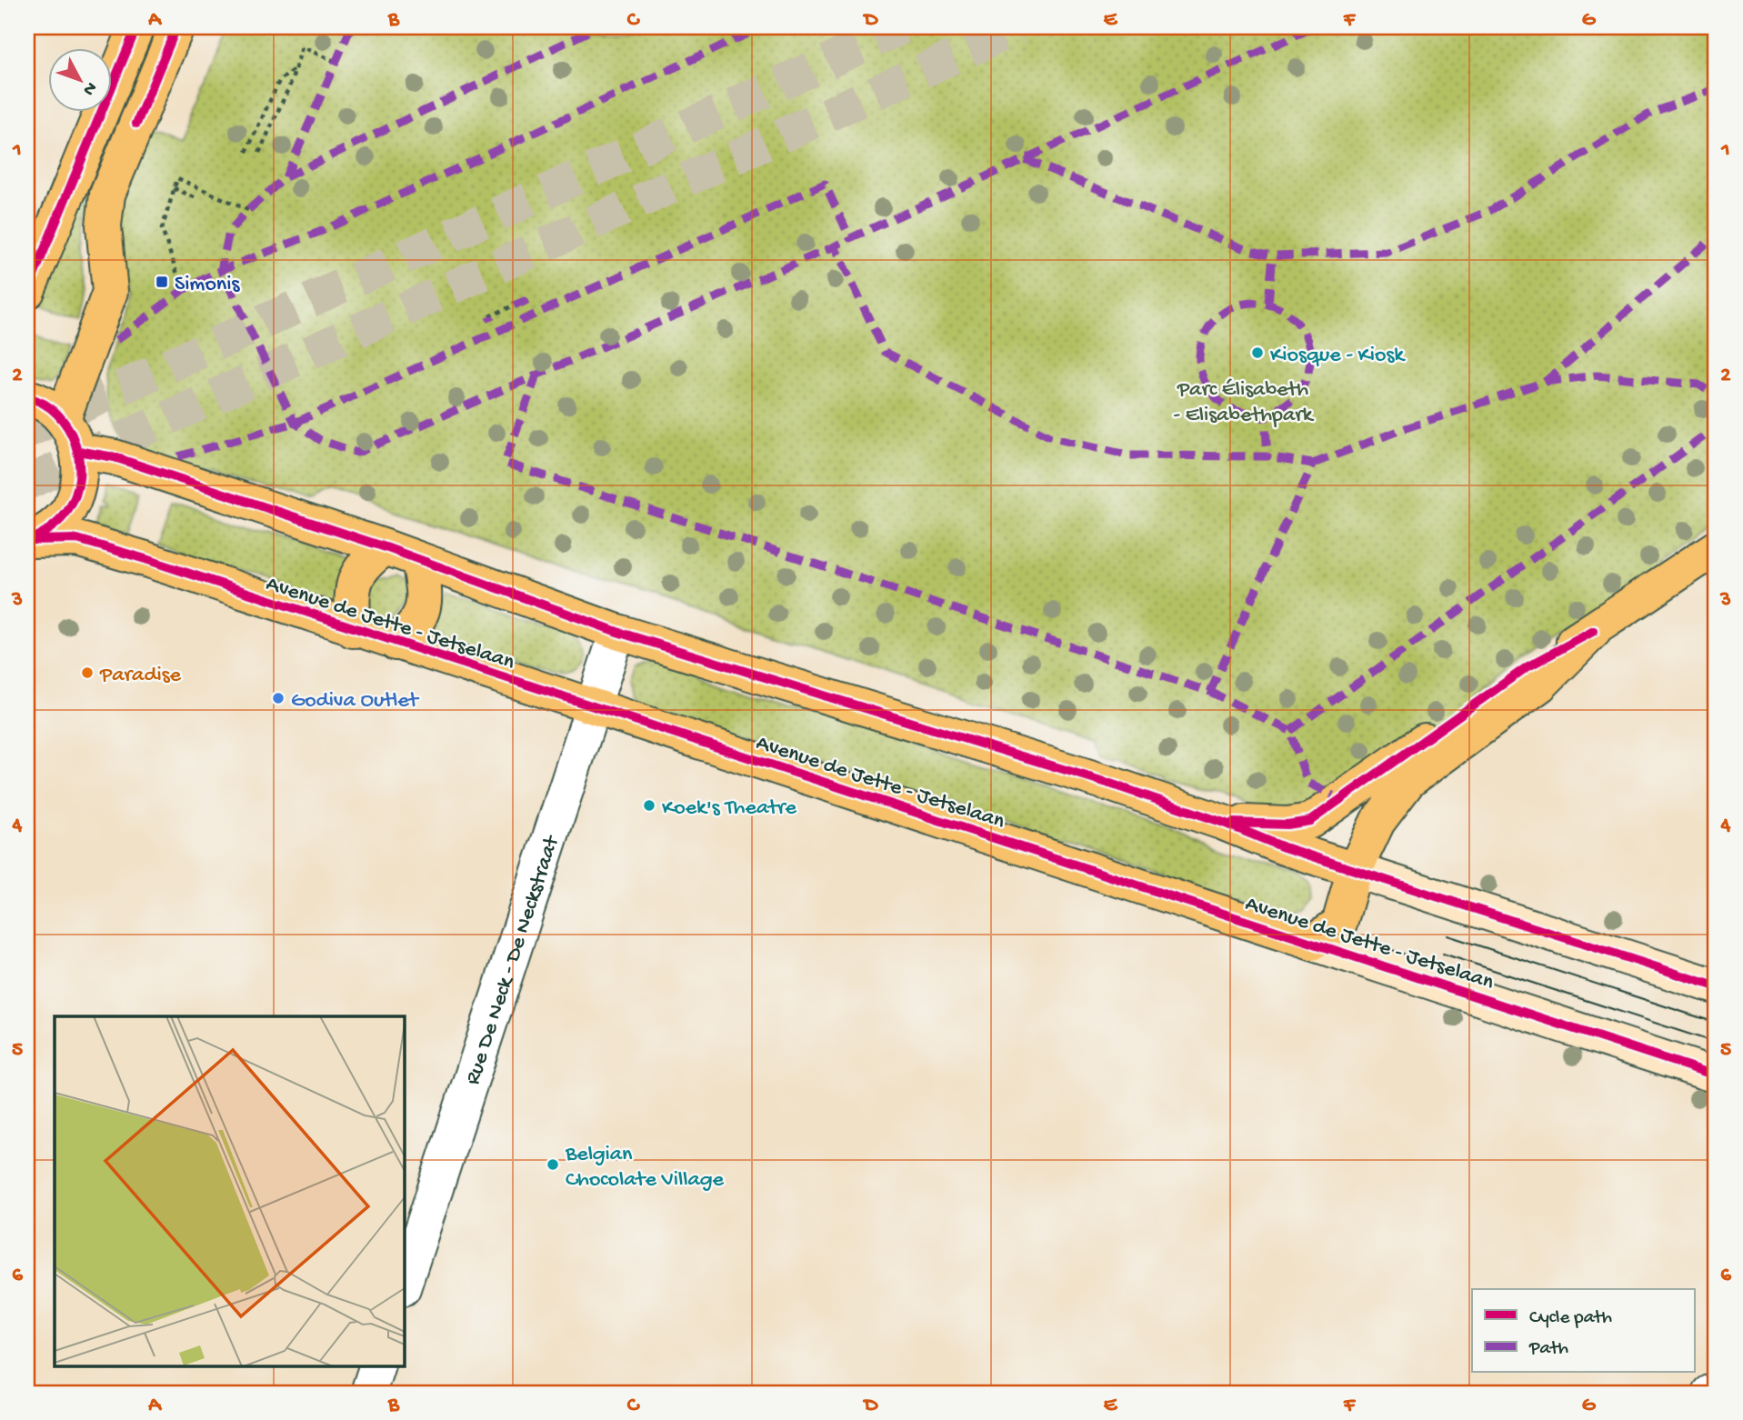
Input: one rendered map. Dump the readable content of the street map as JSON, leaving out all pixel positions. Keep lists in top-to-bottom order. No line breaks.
{"streets":{"main road":["Avenue de Jette - Jetselaan"],"street":["Rue De Neck - De Neckstraat"]},"crossings":[["Avenue de Jette - Jetselaan","Rue De Neck - De Neckstraat"]],"parks":["Parc Élisabeth - Elisabethpark"],"places":{"transit":["Simonis"],"other":["Kiosque - Kiosk","Paradise","Godiva Outlet","Koek's Theatre","Belgian Chocolate Village"]},"legend":["Cycle path","Path"],"north":"bottom right","grid":{"columns":["A","B","C","D","E","F","G"],"rows":["1","2","3","4","5","6"]}}
